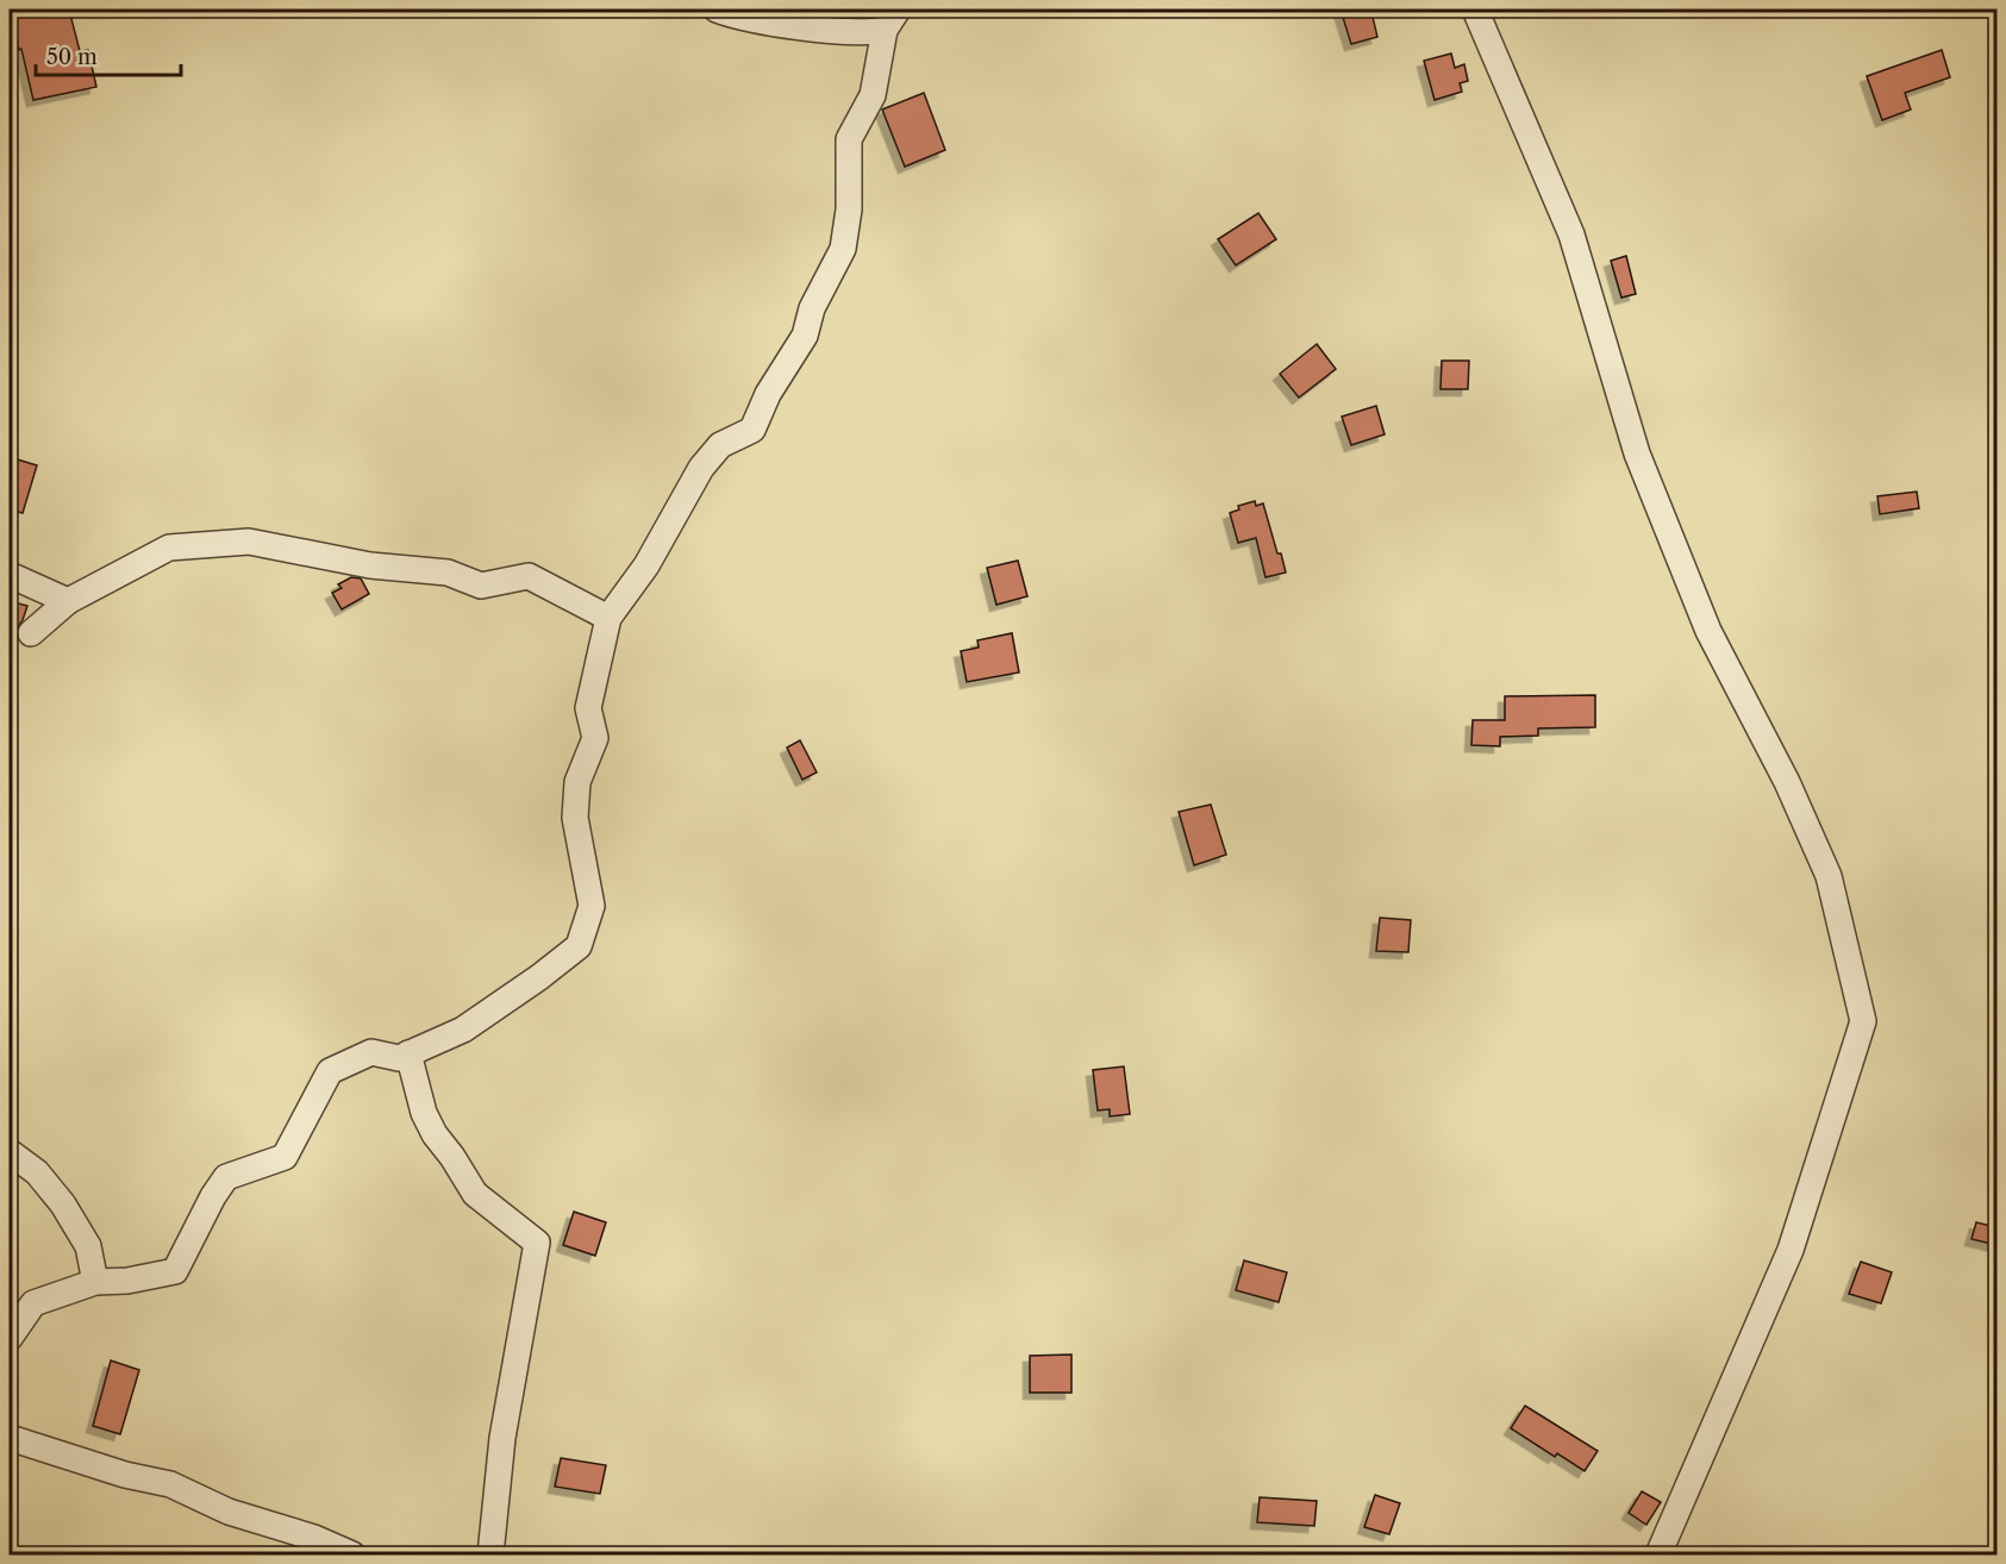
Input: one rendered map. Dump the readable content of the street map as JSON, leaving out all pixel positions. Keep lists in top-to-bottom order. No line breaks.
{"scale_bar":"50 m"}
